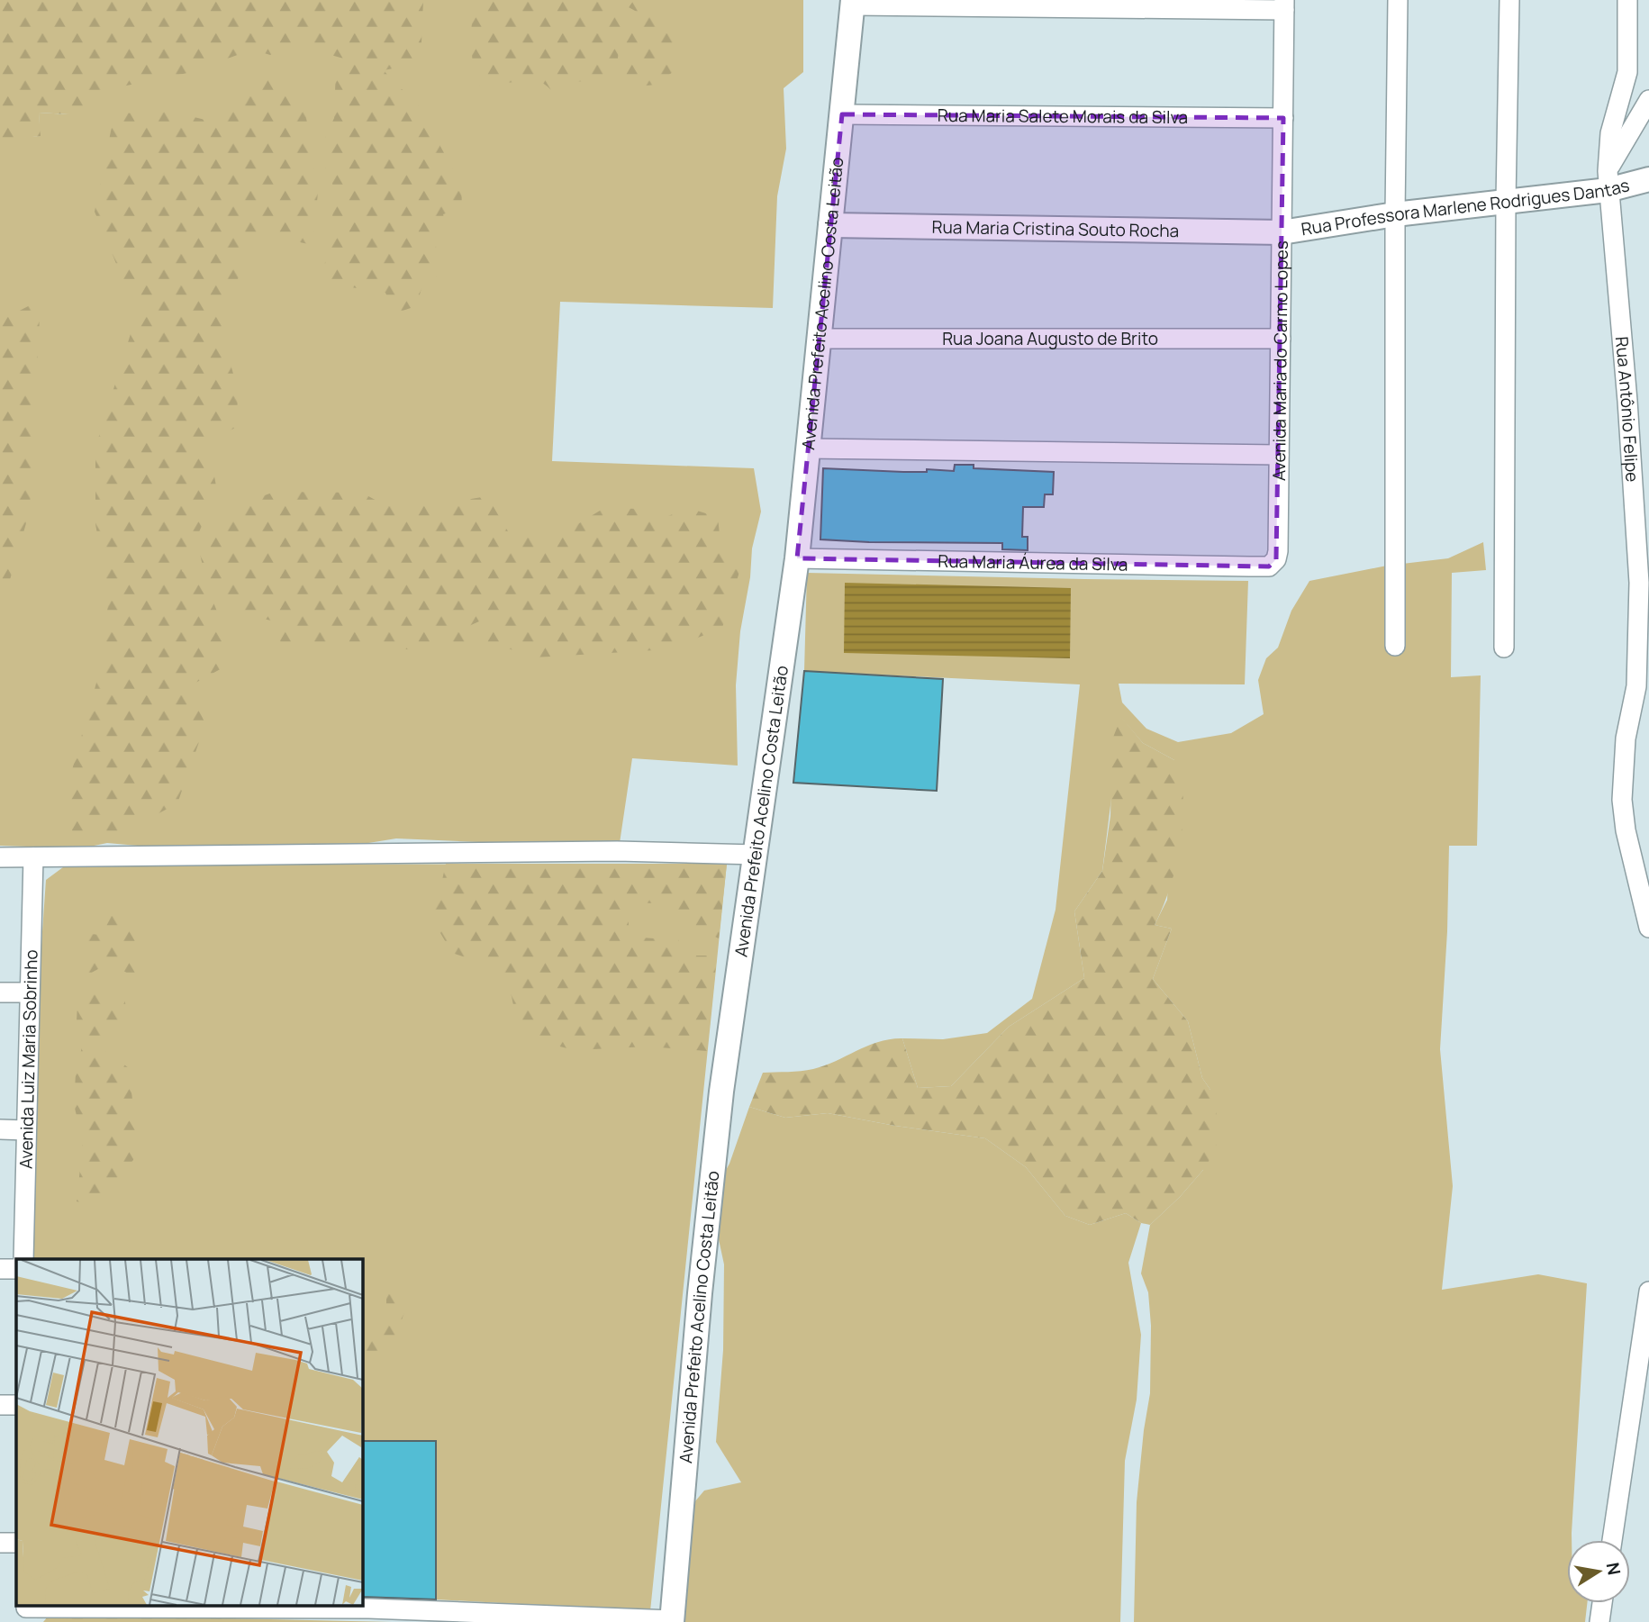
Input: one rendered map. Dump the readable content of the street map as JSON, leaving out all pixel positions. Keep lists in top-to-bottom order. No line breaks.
{"streets":{"street":["Rua Maria Salete Morais da Silva","Rua Professora Marlene Rodrigues Dantas","Rua Maria Cristina Souto Rocha","Avenida Prefeito Acelino Costa Leitão","Rua Joana Augusto de Brito","Avenida Maria do Carmo Lopes","Rua Antônio Felipe","Rua Maria Áurea da Silva","Avenida Luiz Maria Sobrinho"]},"crossings":[["Rua Maria Salete Morais da Silva","Avenida Prefeito Acelino Costa Leitão"],["Rua Maria Salete Morais da Silva","Avenida Maria do Carmo Lopes"],["Rua Professora Marlene Rodrigues Dantas","Rua Maria Cristina Souto Rocha"],["Rua Professora Marlene Rodrigues Dantas","Avenida Maria do Carmo Lopes"],["Rua Professora Marlene Rodrigues Dantas","Rua Antônio Felipe"],["Rua Maria Cristina Souto Rocha","Avenida Prefeito Acelino Costa Leitão"],["Rua Maria Cristina Souto Rocha","Avenida Maria do Carmo Lopes"],["Avenida Prefeito Acelino Costa Leitão","Rua Joana Augusto de Brito"],["Avenida Prefeito Acelino Costa Leitão","Rua Maria Áurea da Silva"],["Rua Joana Augusto de Brito","Avenida Maria do Carmo Lopes"],["Avenida Maria do Carmo Lopes","Rua Maria Áurea da Silva"]],"north":"right"}
